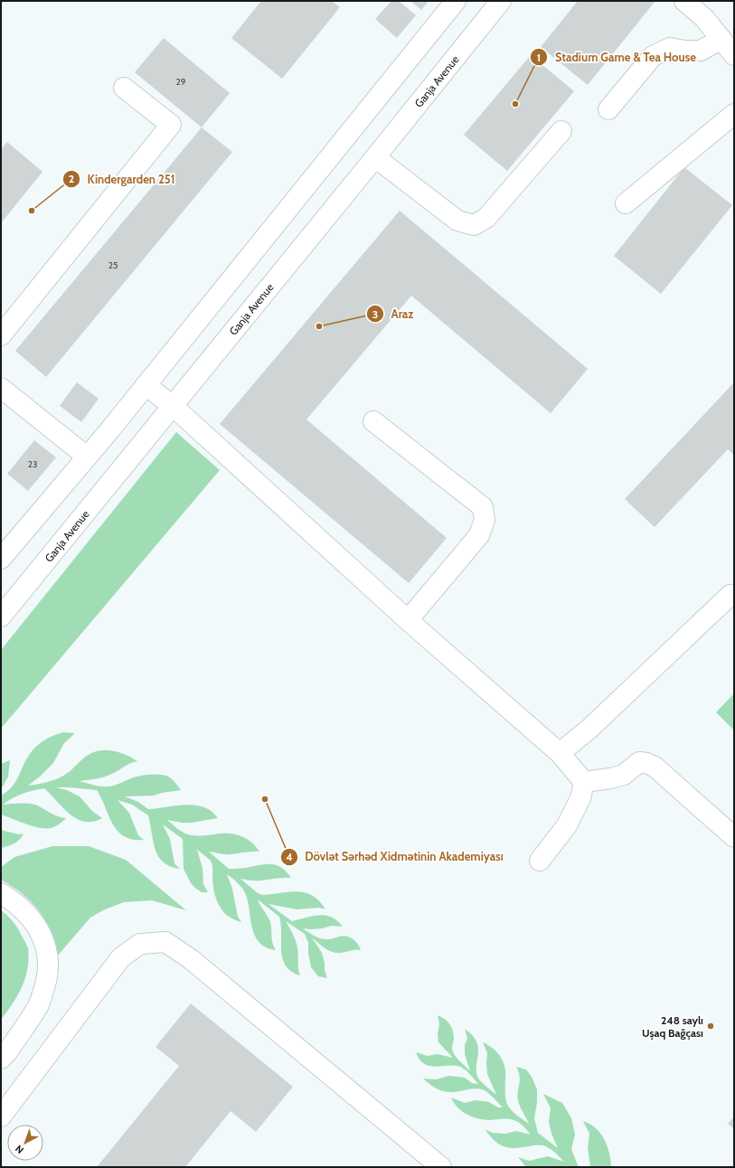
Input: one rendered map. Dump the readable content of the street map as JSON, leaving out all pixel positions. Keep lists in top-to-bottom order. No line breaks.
{"streets":{"main road":["Ganja Avenue"]},"places":["Stadium Game & Tea House","Kindergarden 251","Araz","Dövlət Sərhəd Xidmətinin Akademiyası","248 saylı Uşaq Bağçası"],"house_numbers":["29","25","23"],"north":"bottom left"}
